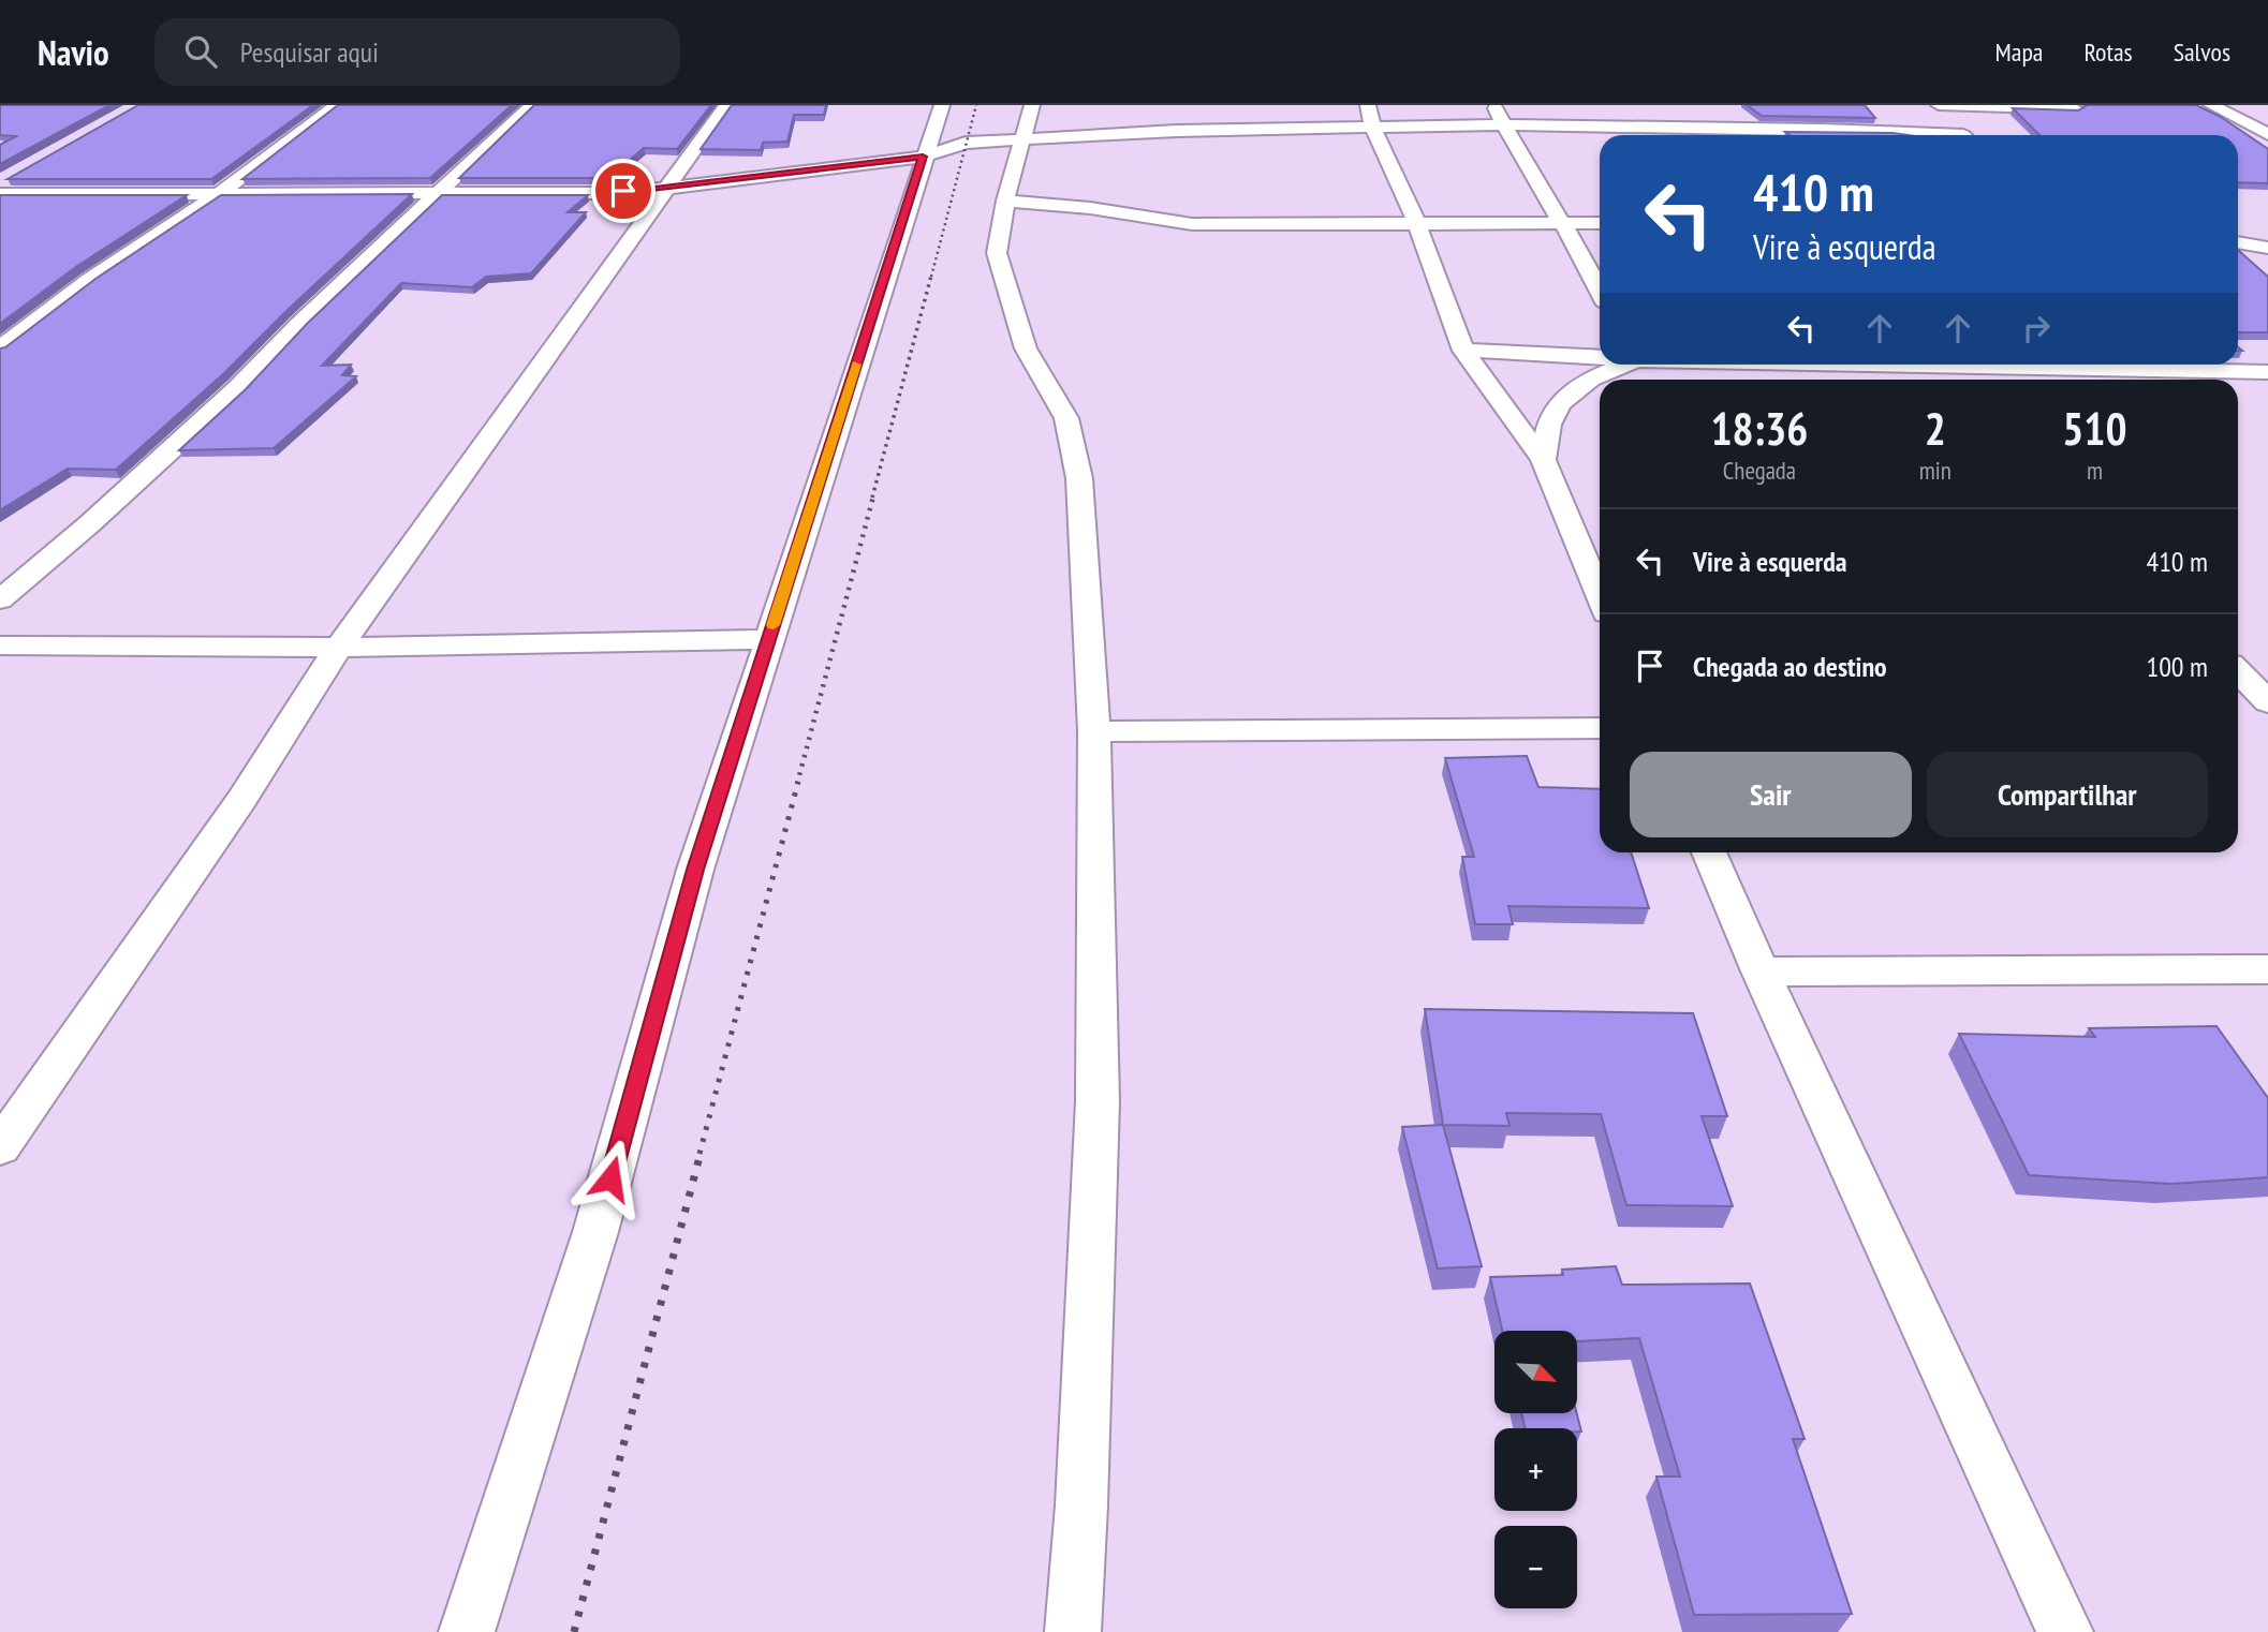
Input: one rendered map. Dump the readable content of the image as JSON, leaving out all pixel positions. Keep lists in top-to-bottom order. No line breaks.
{"north":"bottom right","page":{"header":"Navio","search":"Pesquisar aqui","nav":["Mapa","Rotas","Salvos"],"turn":["410 m","Vire à esquerda"],"eta":["18:36","Chegada","2","min","510","m"],"list":[{"name":"Vire à esquerda","value":"410 m"},{"name":"Chegada ao destino","value":"100 m"}],"buttons":["Sair","Compartilhar"],"map_buttons":["+","−"]}}
